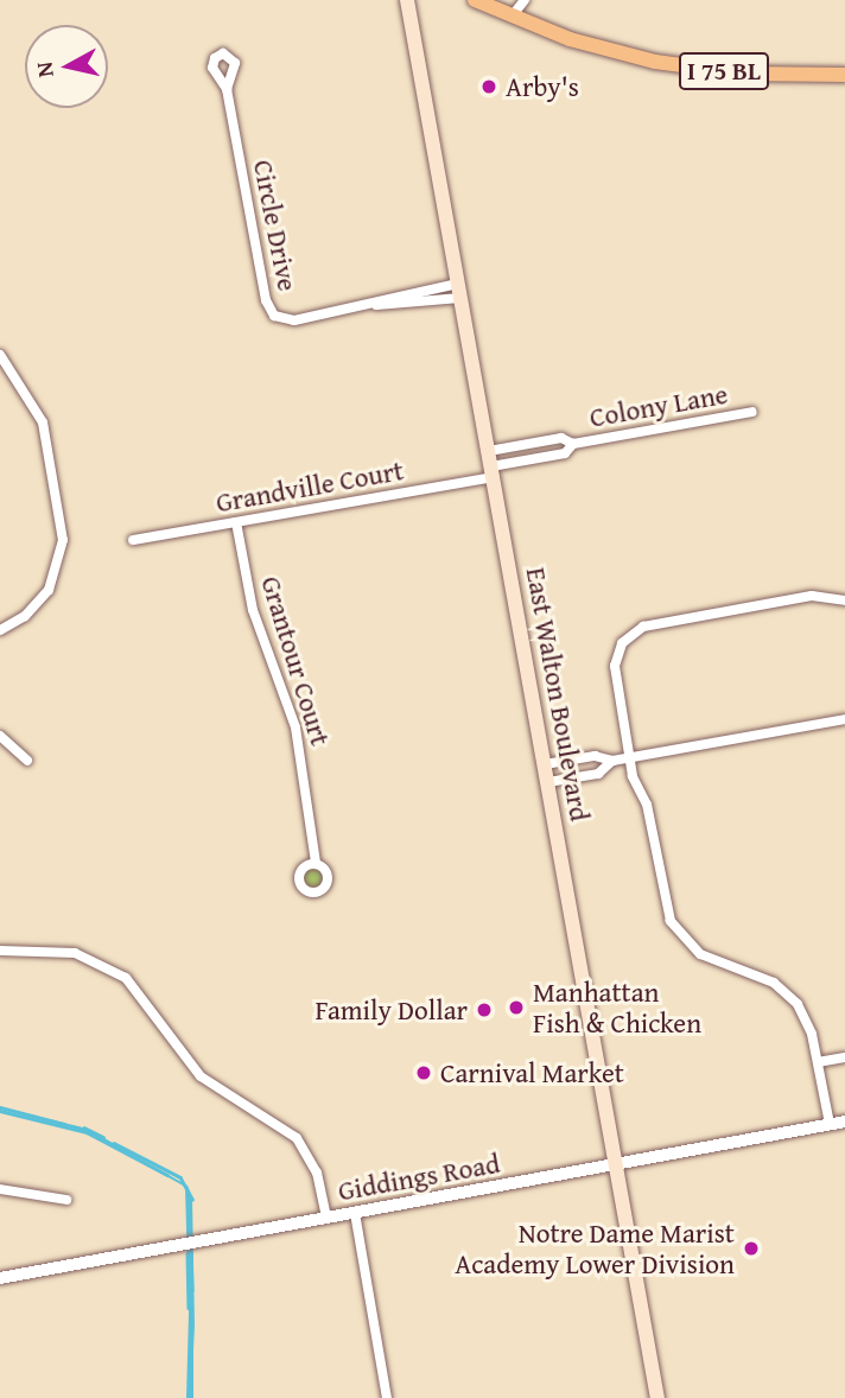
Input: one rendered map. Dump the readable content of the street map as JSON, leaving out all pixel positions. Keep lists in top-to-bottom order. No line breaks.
{"streets":{"main road":["I 75 BL","East Walton Boulevard"],"street":["Circle Drive","Colony Lane","Grandville Court","Grantour Court","Giddings Road"]},"crossings":[["Circle Drive","East Walton Boulevard"],["Colony Lane","Grandville Court"],["Colony Lane","East Walton Boulevard"],["Grandville Court","Grantour Court"],["Grandville Court","East Walton Boulevard"],["East Walton Boulevard","Giddings Road"]],"places":["Arby's","Manhattan Fish & Chicken","Family Dollar","Carnival Market","Notre Dame Marist Academy Lower Division"],"north":"left"}
